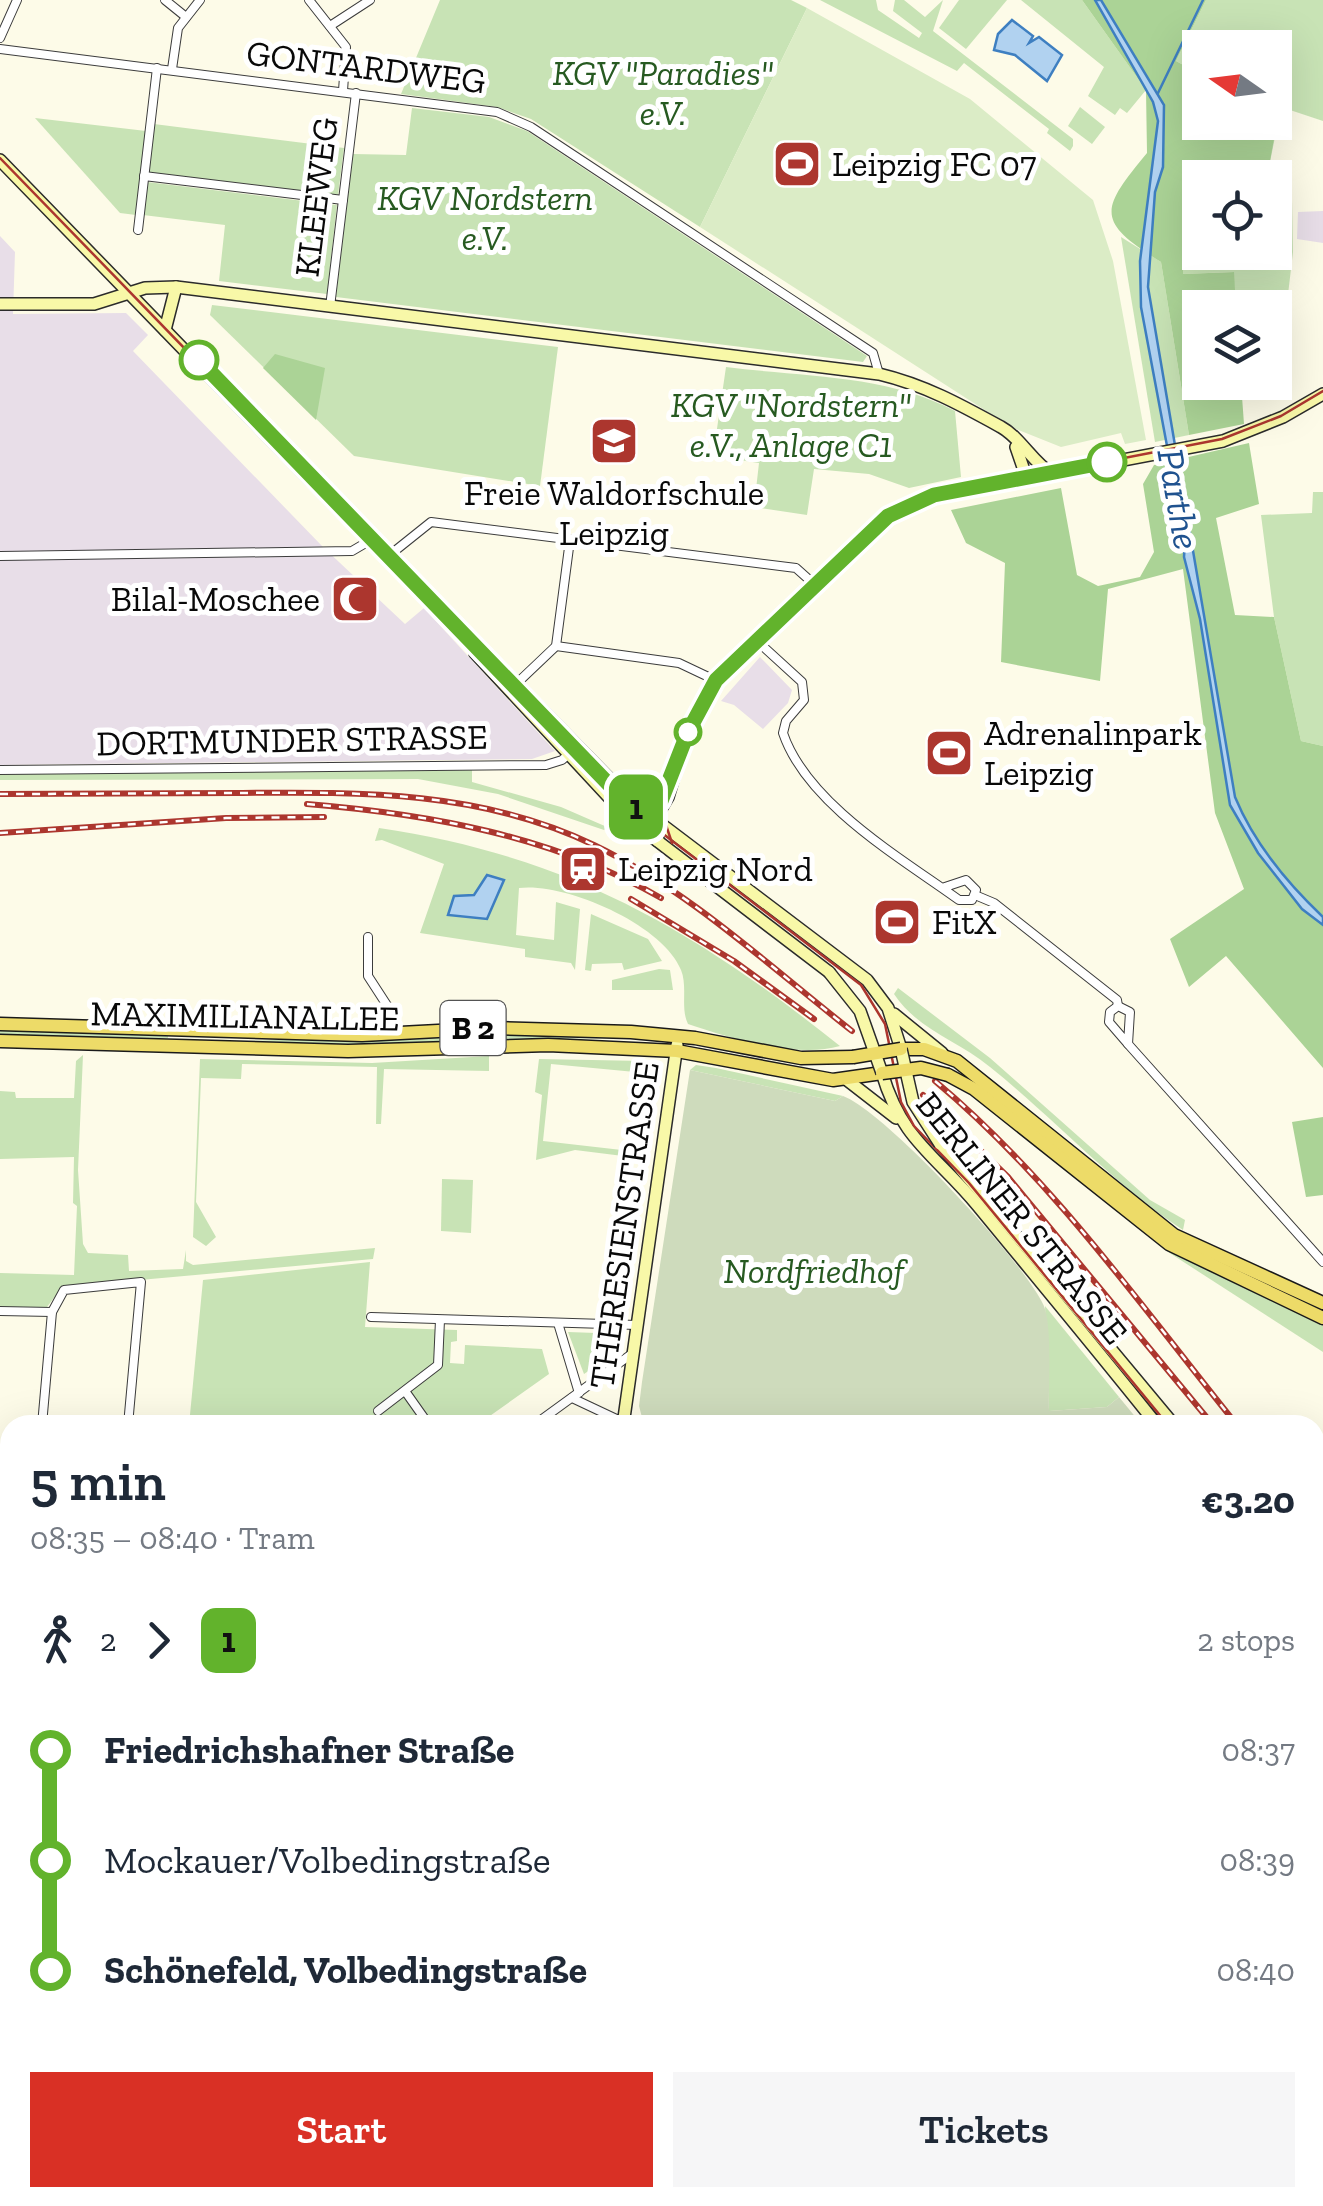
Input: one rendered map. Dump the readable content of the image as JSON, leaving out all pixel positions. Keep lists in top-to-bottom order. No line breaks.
{"streets":{"main road":["MAXIMILIANALLEE","B 2","BERLINER STRASSE","THERESIENSTRASSE"],"street":["GONTARDWEG","KLEEWEG","DORTMUNDER STRASSE"]},"crossings":[["GONTARDWEG","KLEEWEG"],["DORTMUNDER STRASSE","BERLINER STRASSE"],["MAXIMILIANALLEE","B 2"],["MAXIMILIANALLEE","BERLINER STRASSE"],["MAXIMILIANALLEE","THERESIENSTRASSE"],["B 2","BERLINER STRASSE"]],"water":["Parthe"],"parks":["KGV \"Paradies\" e.V.","KGV Nordstern e.V.","KGV \"Nordstern\" e.V., Anlage C1","Nordfriedhof"],"places":{"sports":["Leipzig FC 07","Adrenalinpark Leipzig","FitX"],"school or university":["Freie Waldorfschule Leipzig"],"mosque":["Bilal-Moschee"],"station":["Leipzig Nord"]},"lines":["tram line 1"],"north":"left","page":{"on_map":"1","heading":["5 min","08:35 – 08:40 · Tram","€3.20"],"legs":["2","1","2 stops"],"list":[{"name":"Friedrichshafner Straße","value":"08:37"},{"name":"Mockauer/Volbedingstraße","value":"08:39"},{"name":"Schönefeld, Volbedingstraße","value":"08:40"}],"buttons":["Start","Tickets"]}}
